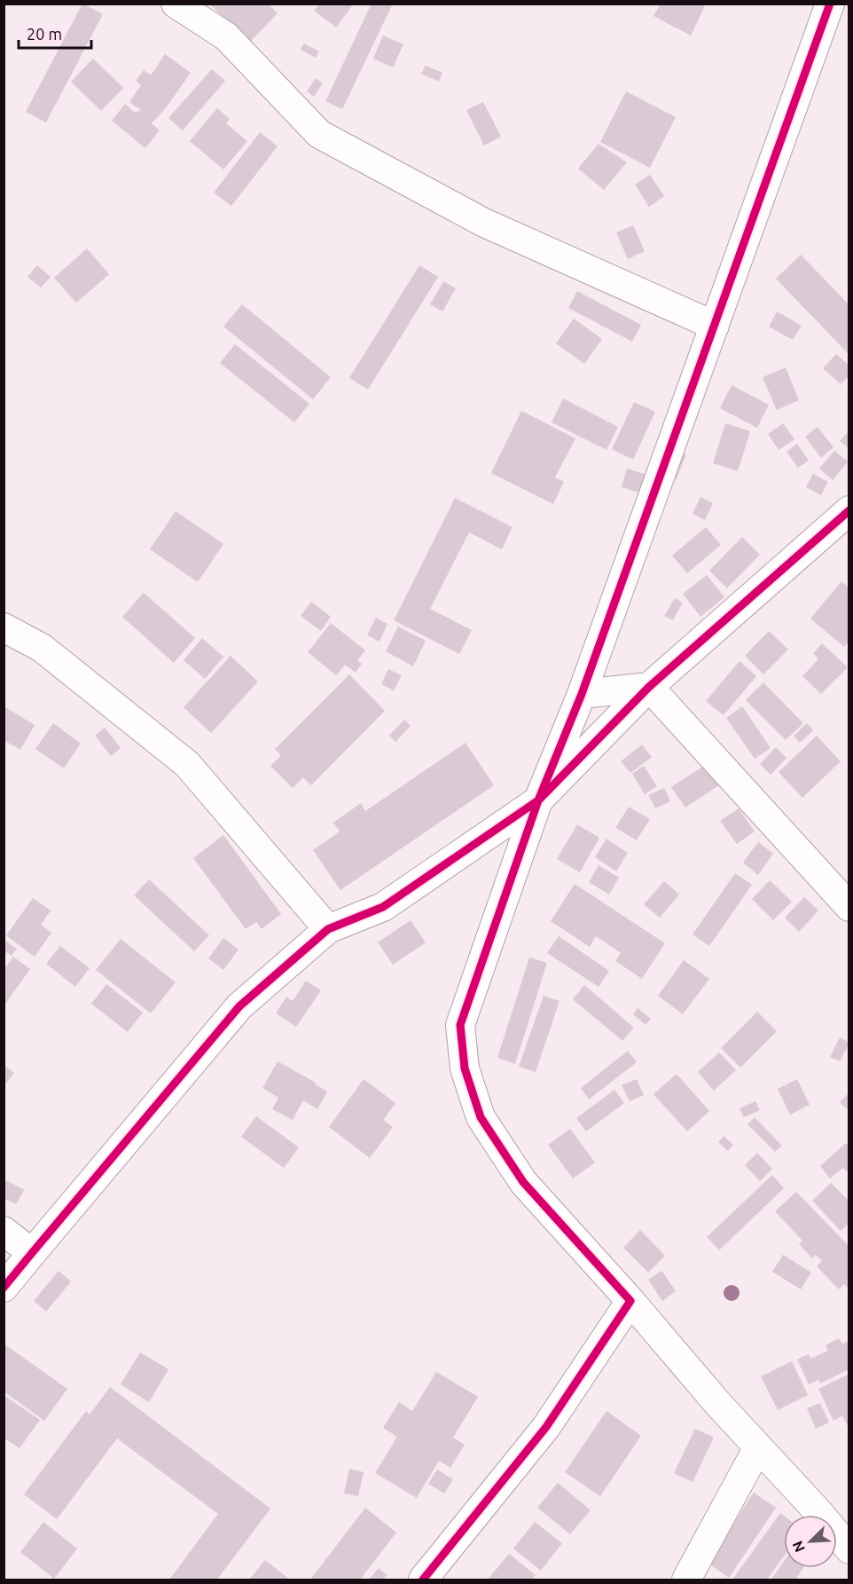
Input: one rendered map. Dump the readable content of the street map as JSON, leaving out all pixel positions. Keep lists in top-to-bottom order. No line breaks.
{"scale_bar":"20 m","north":"bottom left"}
